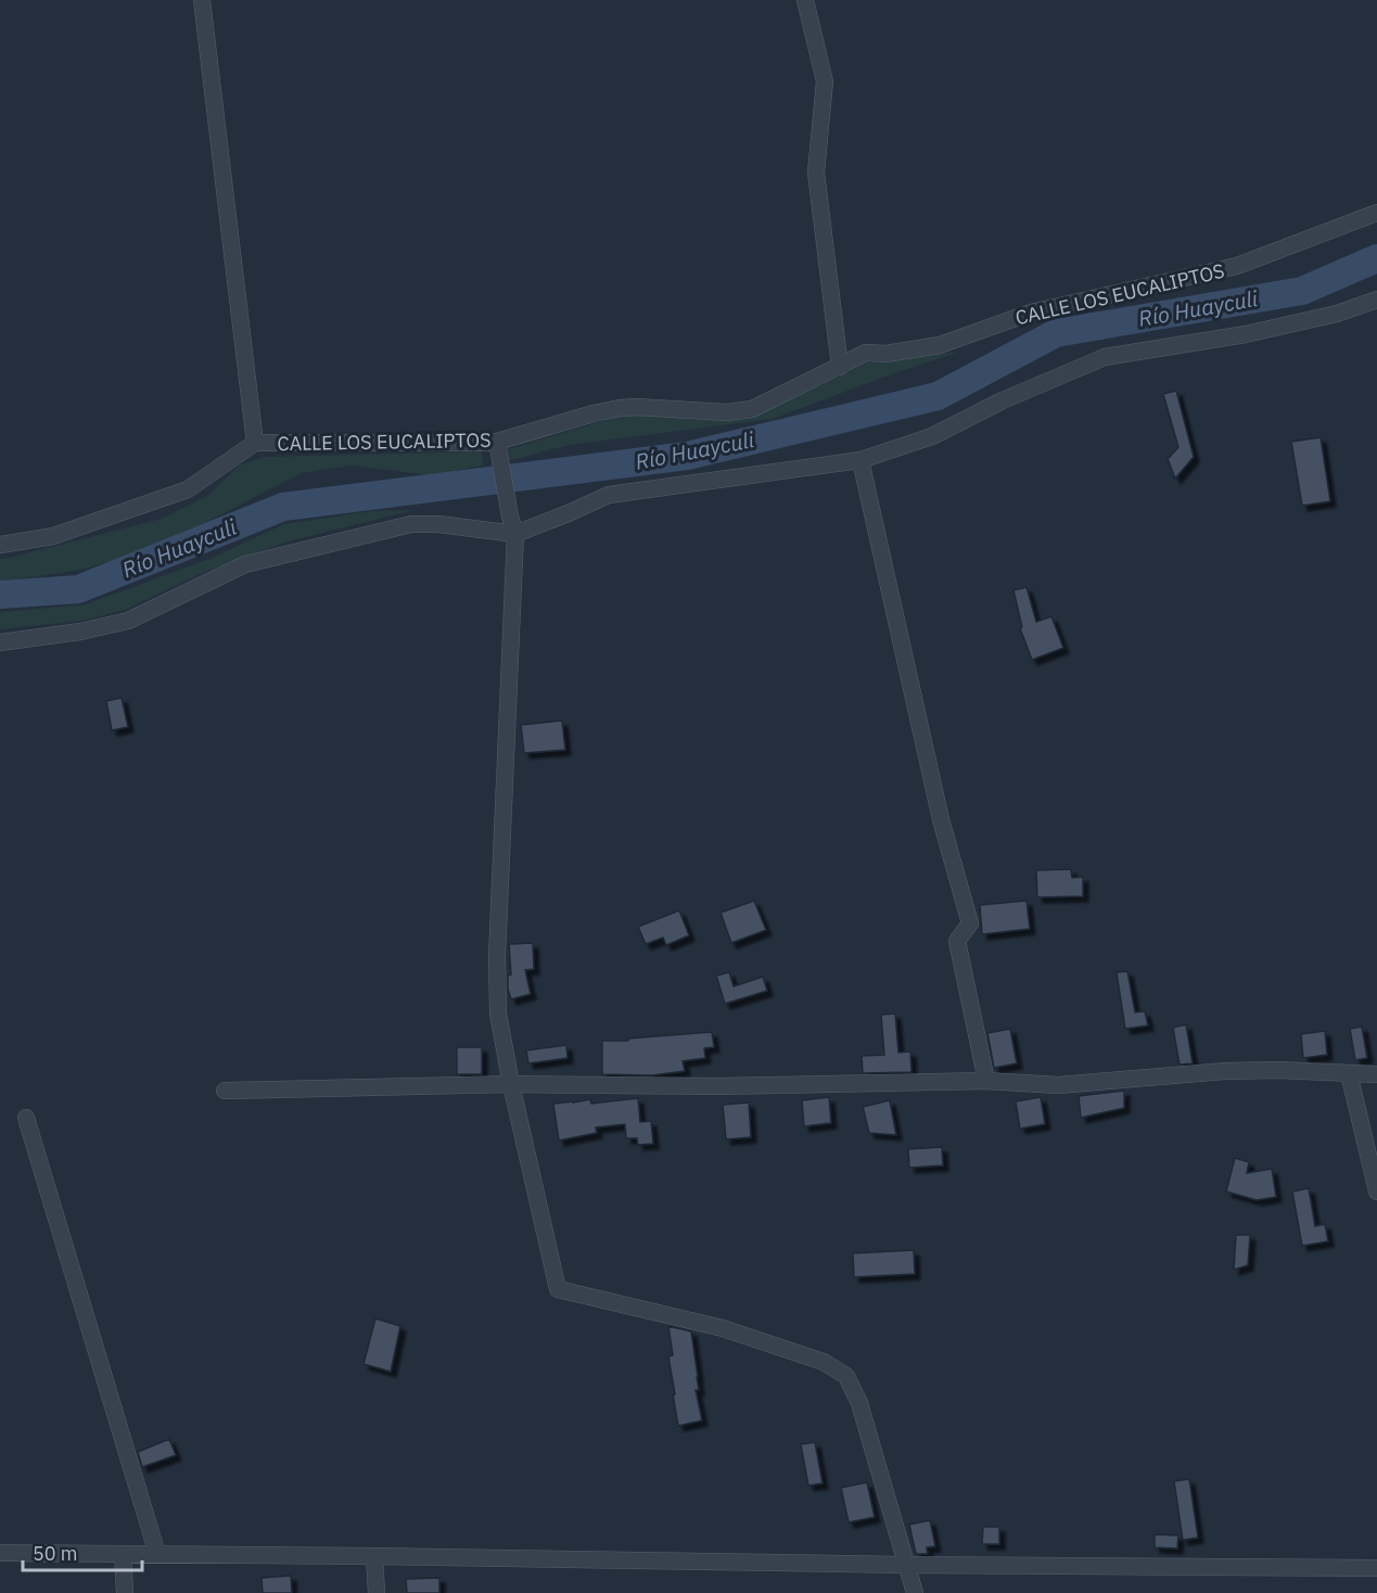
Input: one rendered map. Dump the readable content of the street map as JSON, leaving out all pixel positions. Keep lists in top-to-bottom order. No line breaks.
{"streets":{"street":["CALLE LOS EUCALIPTOS"]},"water":["Río Huayculi"],"scale_bar":"50 m"}
